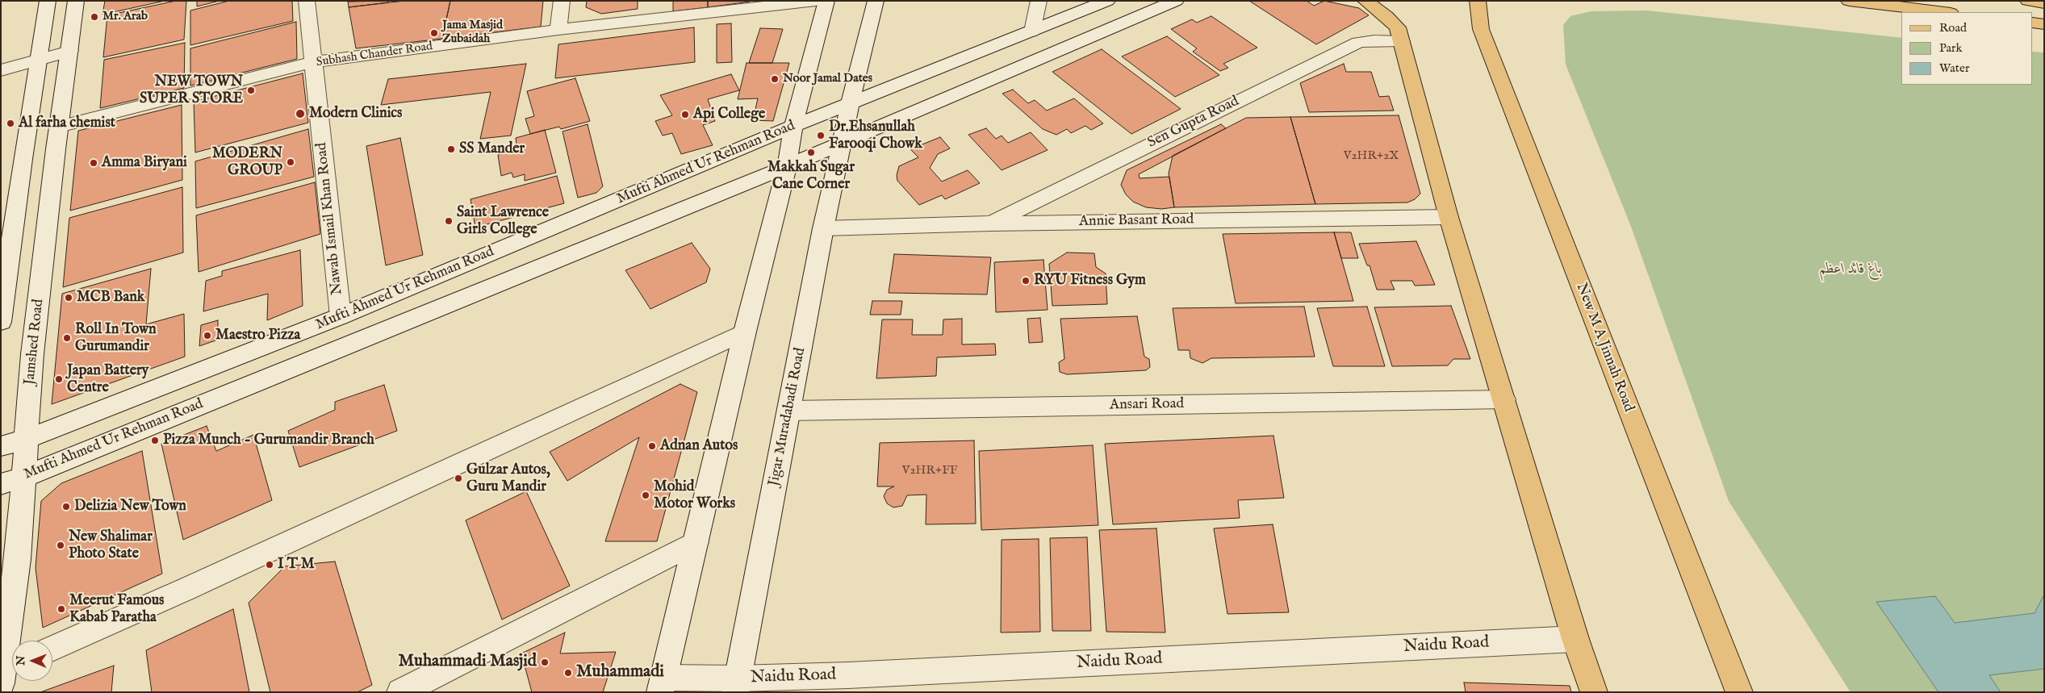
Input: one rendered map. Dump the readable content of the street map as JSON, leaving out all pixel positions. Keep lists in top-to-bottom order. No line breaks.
{"streets":{"main road":["New M A Jinnah Road"],"street":["Subhash Chander Road","Sen Gupta Road","Mufti Ahmed Ur Rehman Road","Nawab Ismail Khan Road","Annie Basant Road","Jamshed Road","Ansari Road","Jigar Muradabadi Road","Naidu Road"]},"crossings":[["Subhash Chander Road","Nawab Ismail Khan Road"],["Subhash Chander Road","Jamshed Road"],["Sen Gupta Road","Annie Basant Road"],["Mufti Ahmed Ur Rehman Road","Nawab Ismail Khan Road"],["Mufti Ahmed Ur Rehman Road","Jamshed Road"],["Mufti Ahmed Ur Rehman Road","Jigar Muradabadi Road"],["Annie Basant Road","Jigar Muradabadi Road"],["Ansari Road","Jigar Muradabadi Road"],["Jigar Muradabadi Road","Naidu Road"]],"parks":["باغ قائد اعظم"],"places":["Mr. Arab","Jama Masjid Zubaidah","Noor Jamal Dates","NEW TOWN SUPER STORE","Modern Clinics","Api College","Al farha chemist","Dr.Ehsanullah Farooqi Chowk","SS Mander","Makkah Sugar Cane Corner","MODERN GROUP","Amma Biryani","Saint Lawrence Girls College","RYU Fitness Gym","MCB Bank","Maestro Pizza","Roll In Town Gurumandir","Japan Battery Centre","Pizza Munch - Gurumandir Branch","Adnan Autos","Gulzar Autos, Guru Mandir","Mohid Motor Works","Delizia New Town","New Shalimar Photo State","I T M","Meerut Famous Kabab Paratha","Muhammadi Masjid","Muhammadi"],"house_numbers":["V2HR+2X","V2HR+FF"],"legend":["Road","Park","Water"],"north":"left"}
